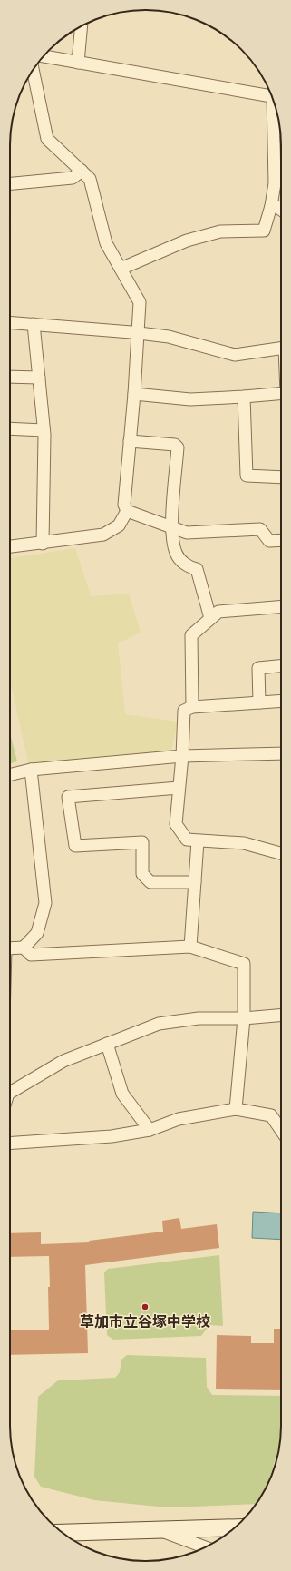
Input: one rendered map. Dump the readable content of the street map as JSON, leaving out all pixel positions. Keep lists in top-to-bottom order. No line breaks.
{"places":["草加市立谷塚中学校"]}
